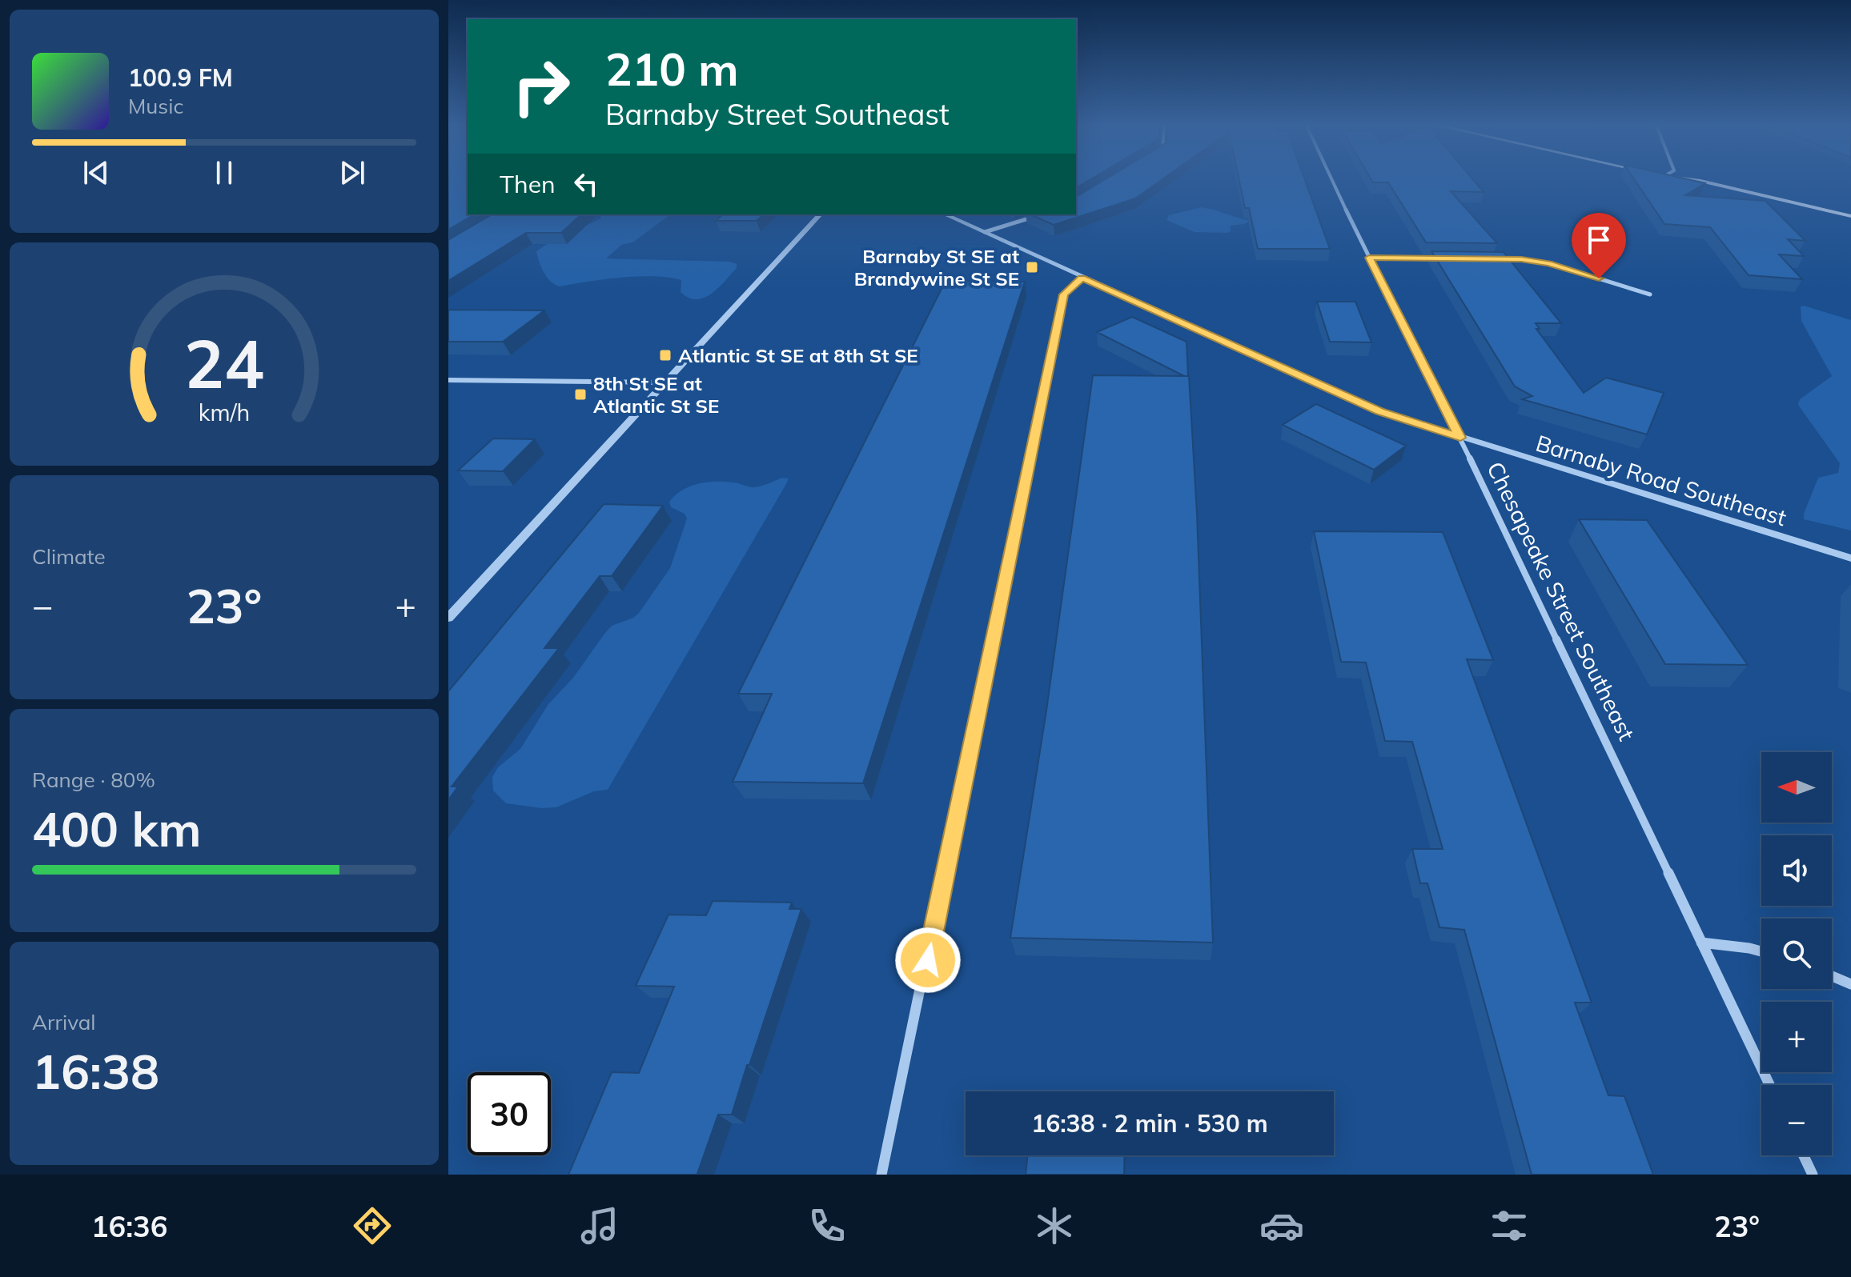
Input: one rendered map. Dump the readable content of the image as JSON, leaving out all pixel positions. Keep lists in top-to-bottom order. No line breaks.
{"streets":{"street":["Barnaby Road Southeast","Chesapeake Street Southeast"]},"crossings":[["Barnaby Road Southeast","Chesapeake Street Southeast"]],"places":{"transit":["Barnaby St SE at Brandywine St SE","Atlantic St SE at 8th St SE","8th St SE at Atlantic St SE"]},"north":"left","page":{"turn":["210 m","Barnaby Street Southeast"],"song":["100.9 FM","Music"],"then":"Then","tile":["Climate",["Range · 80%","400 km"],["Arrival","16:38"]],"heat":["−","23°","+"],"map_buttons":["+","−"],"limit":"30","trip":"16:38 · 2 min · 530 m","tabs":["16:36","23°"],"gauge":["24","km/h"]}}
